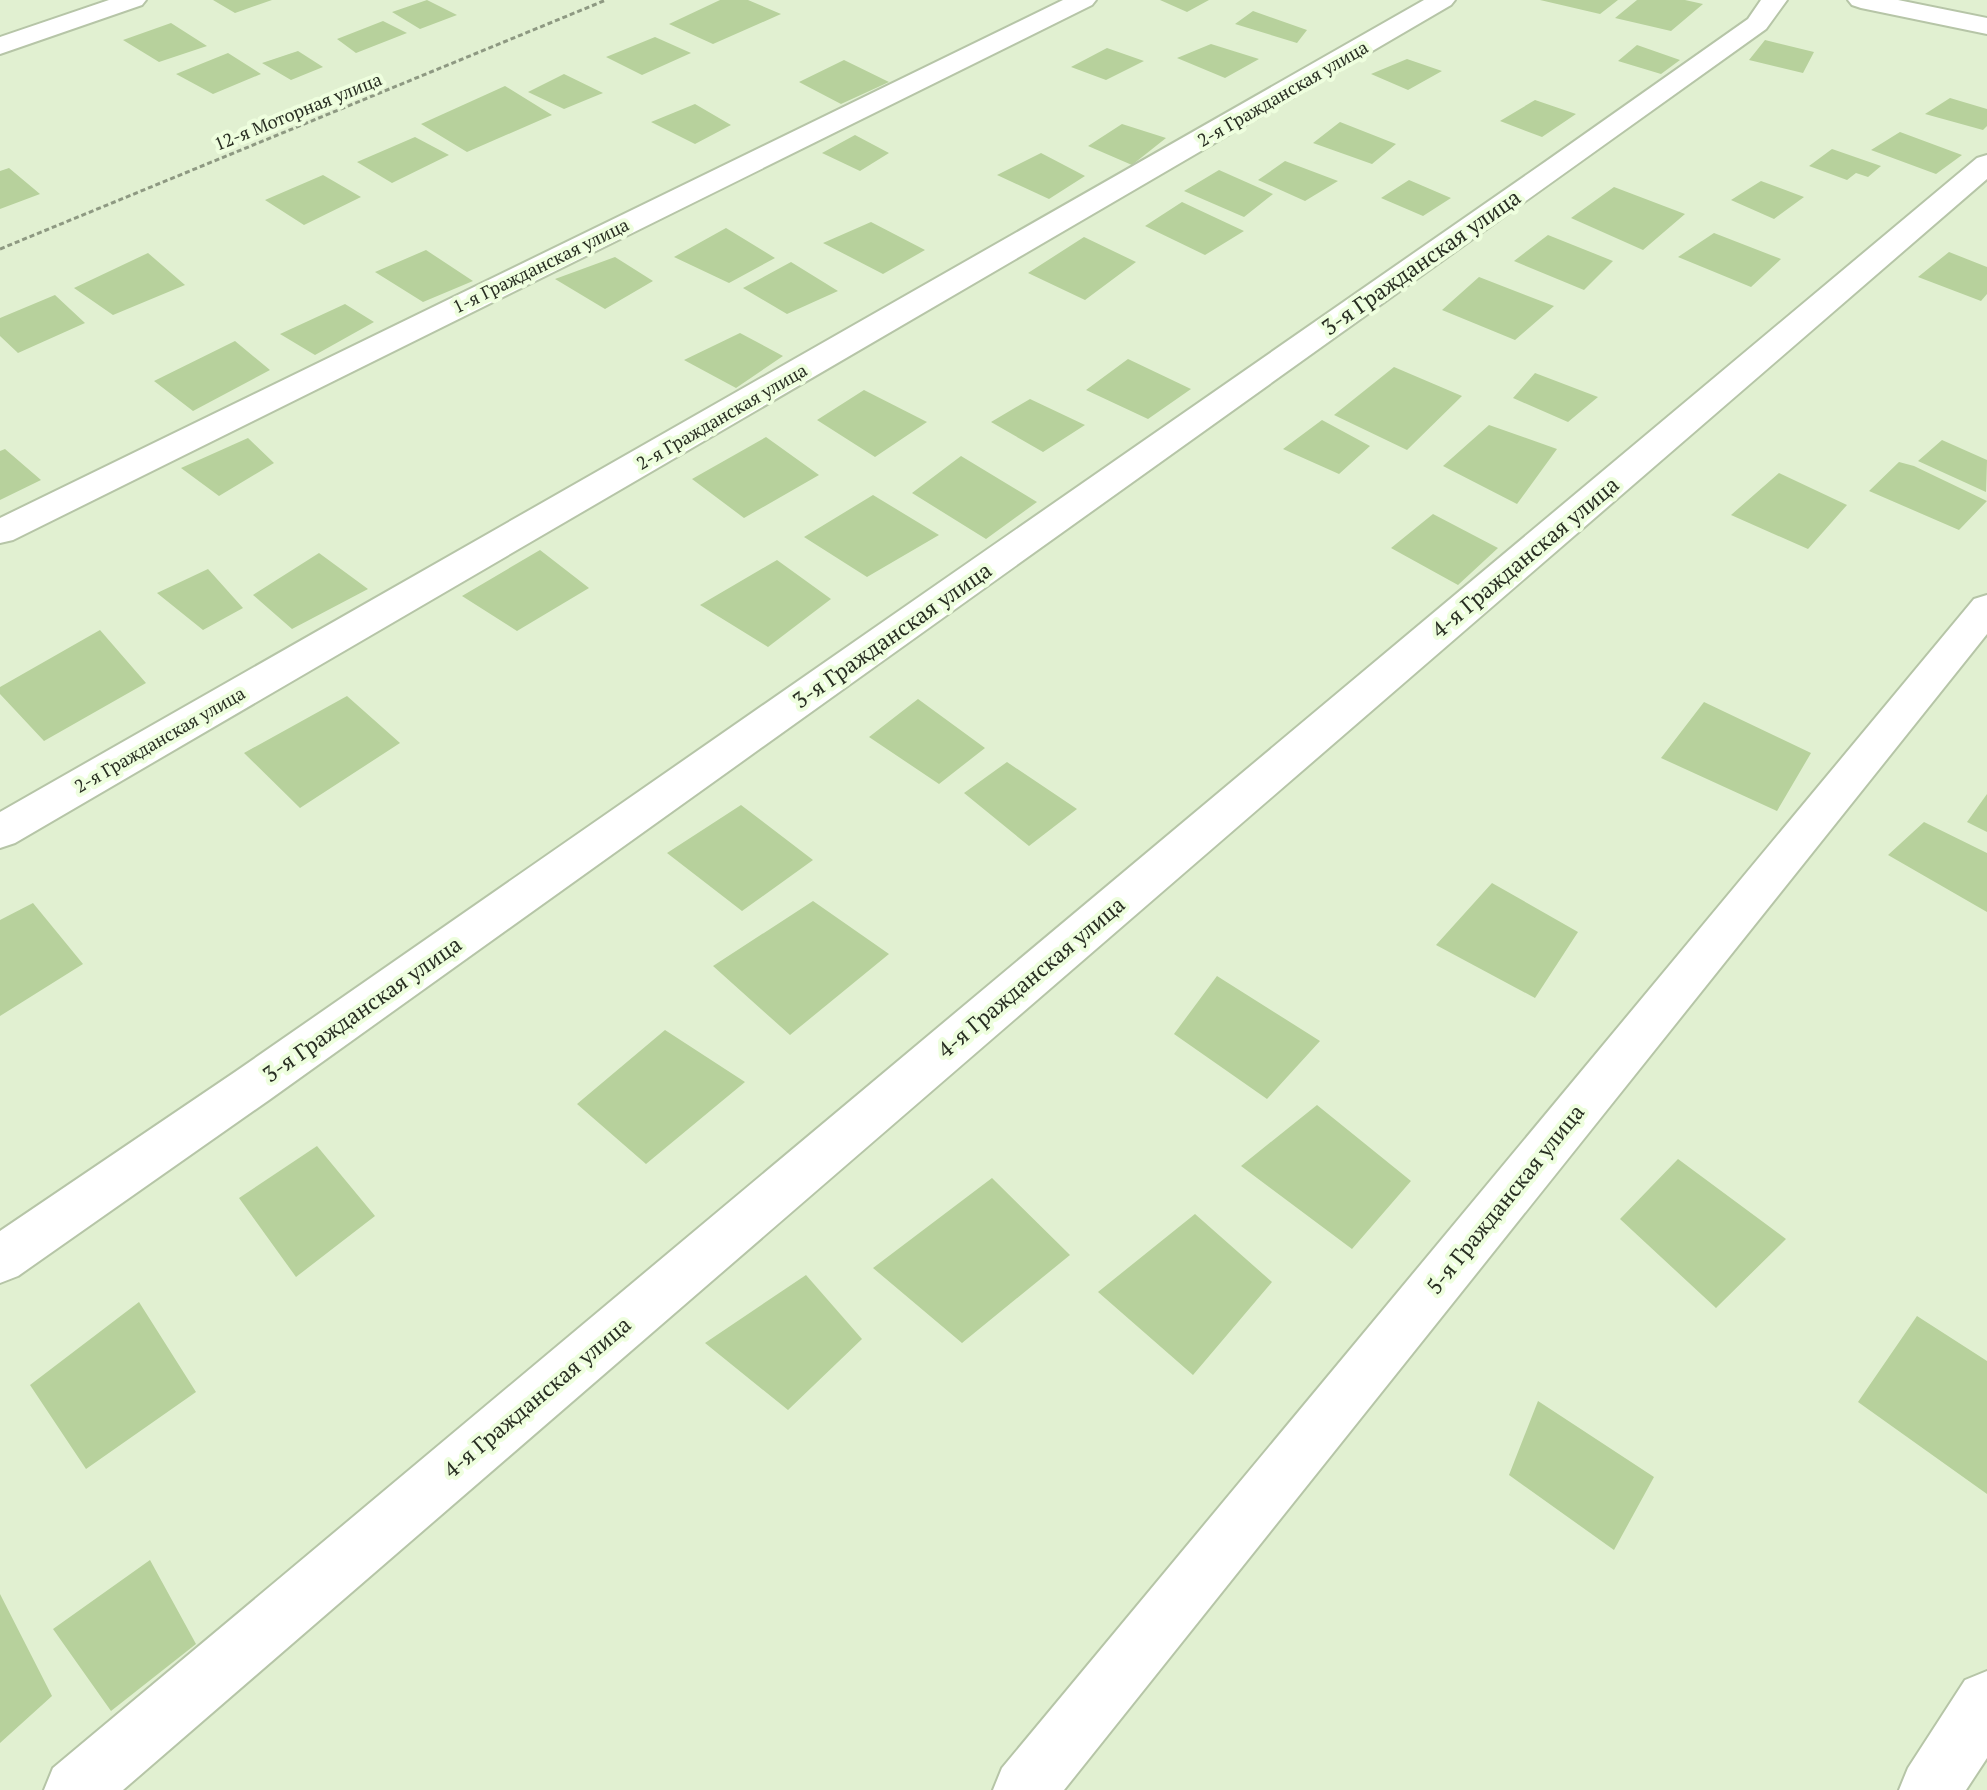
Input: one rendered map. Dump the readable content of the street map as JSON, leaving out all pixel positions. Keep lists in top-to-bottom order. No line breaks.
{"streets":{"street":["2-я Гражданская улица","3-я Гражданская улица","1-я Гражданская улица","4-я Гражданская улица","5-я Гражданская улица"],"path":["12-я Моторная улица"]}}
